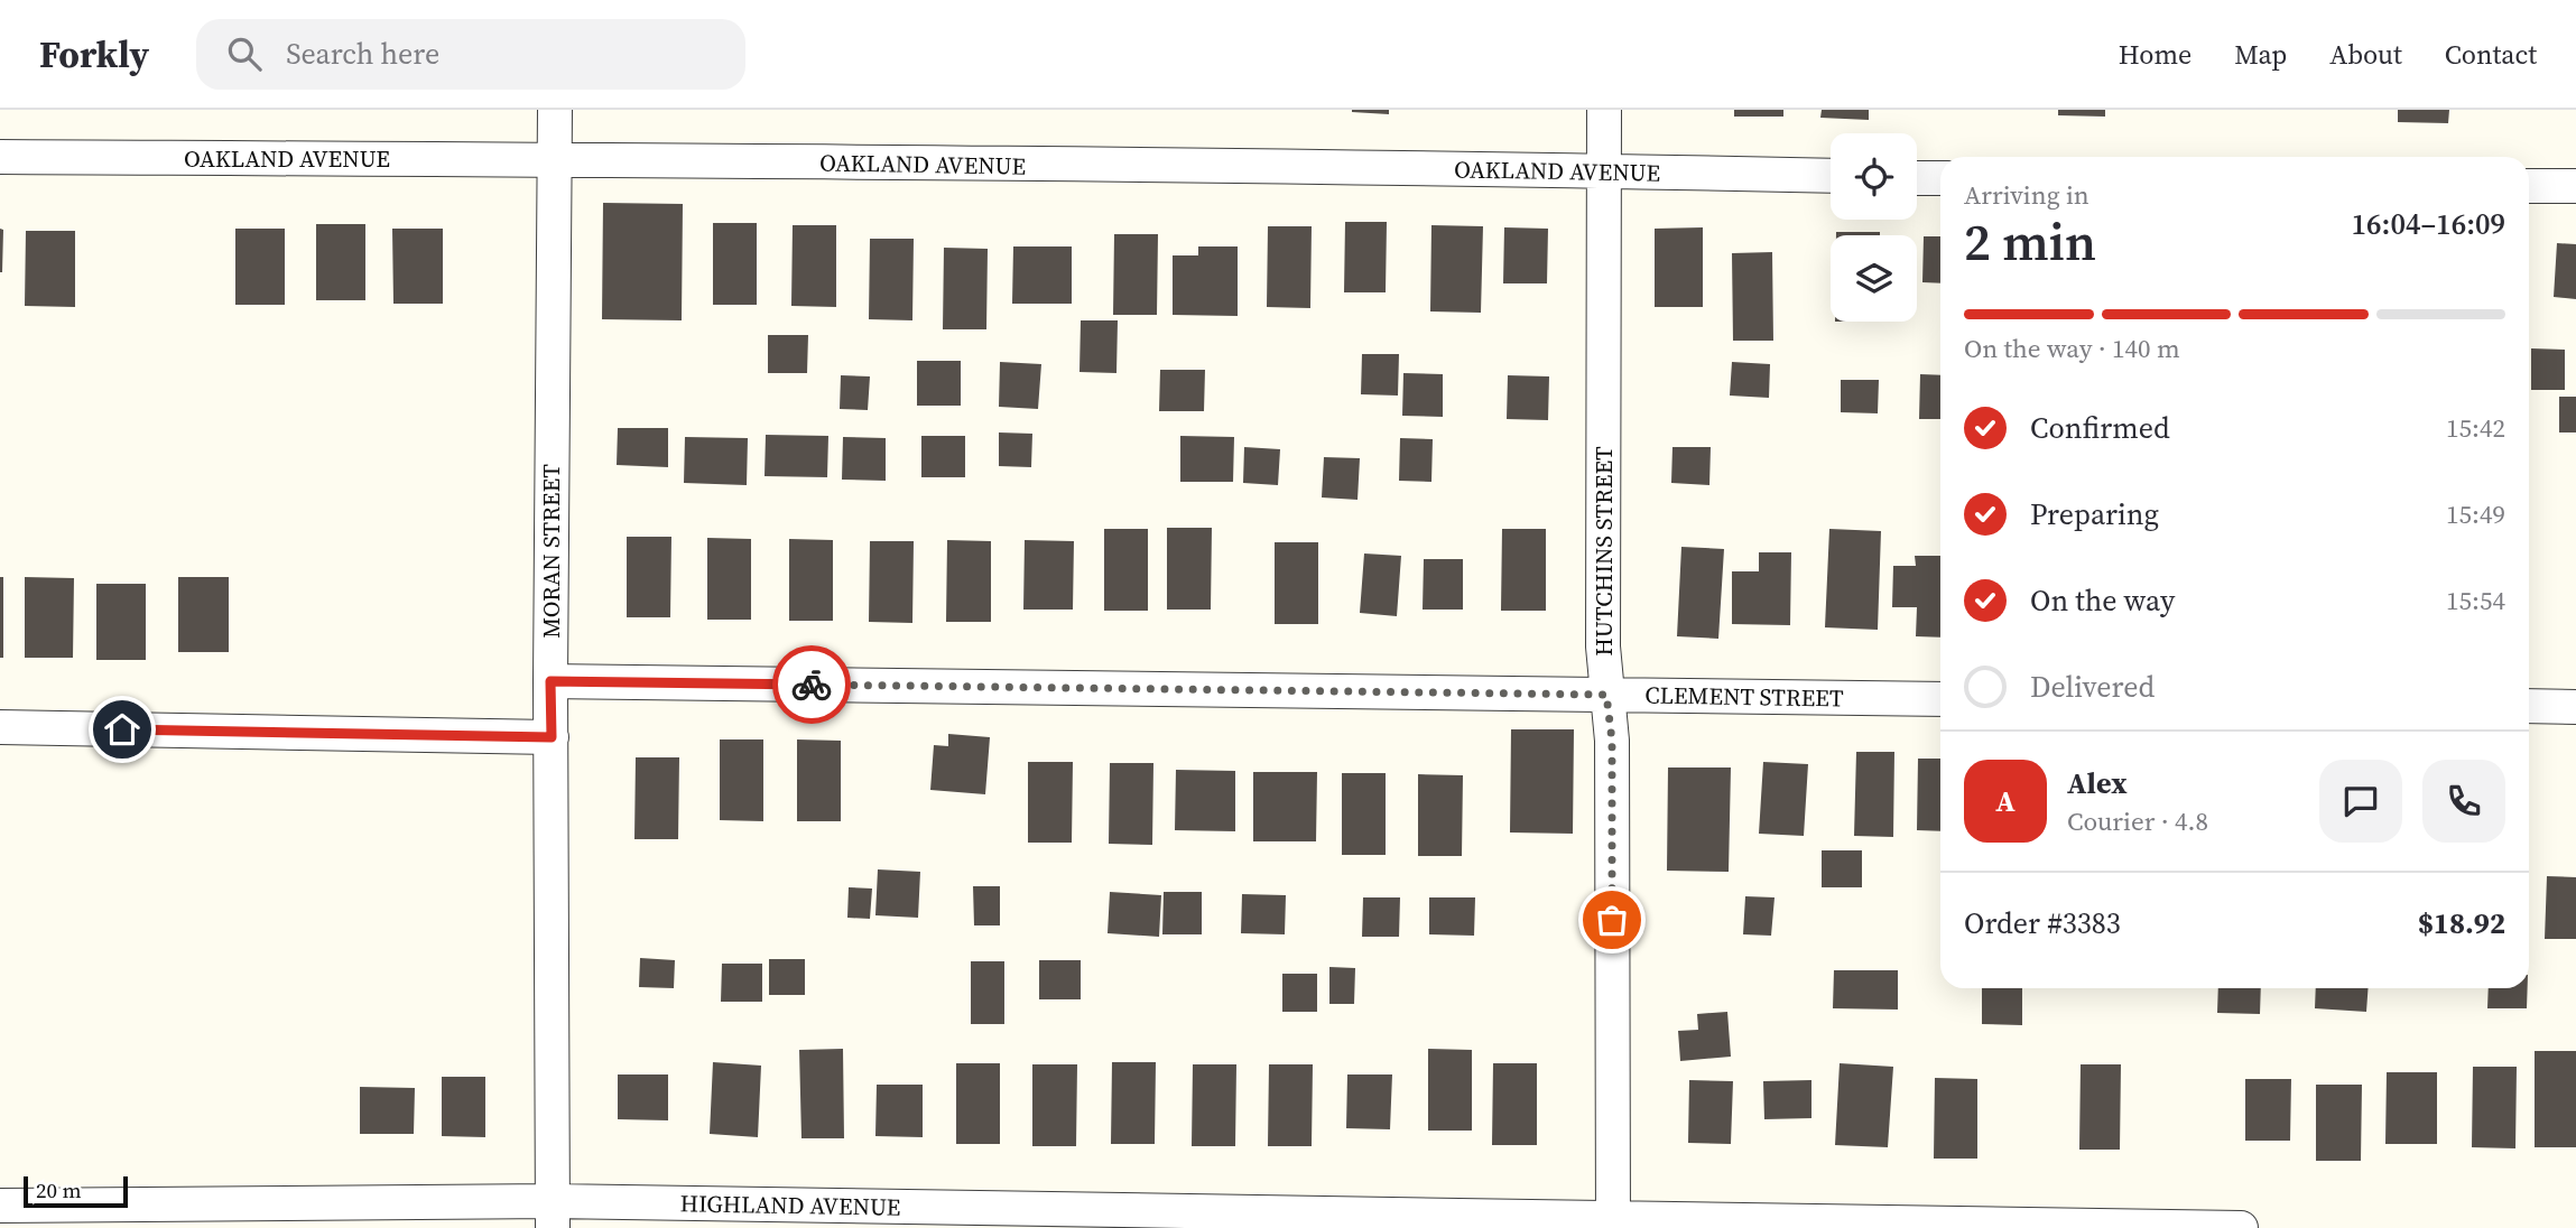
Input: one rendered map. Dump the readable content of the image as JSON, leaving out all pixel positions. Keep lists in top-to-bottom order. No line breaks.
{"streets":{"street":["OAKLAND AVENUE","MORAN STREET","HUTCHINS STREET","CLEMENT STREET","HIGHLAND AVENUE"]},"crossings":[["OAKLAND AVENUE","MORAN STREET"],["OAKLAND AVENUE","HUTCHINS STREET"],["MORAN STREET","CLEMENT STREET"],["MORAN STREET","HIGHLAND AVENUE"],["HUTCHINS STREET","CLEMENT STREET"],["HUTCHINS STREET","HIGHLAND AVENUE"]],"scale_bar":"20 m","page":{"header":"Forkly","search":"Search here","nav":["Home","Map","About","Contact"],"heading":["2 min","Arriving in","16:04–16:09"],"panel":["Alex","Courier · 4.8","Order #3383","$18.92"],"bar":"On the way · 140 m","list":[["Confirmed","15:42"],["Preparing","15:49"],["On the way","15:54"],"Delivered"],"round":"A","scale":"20 m"}}
